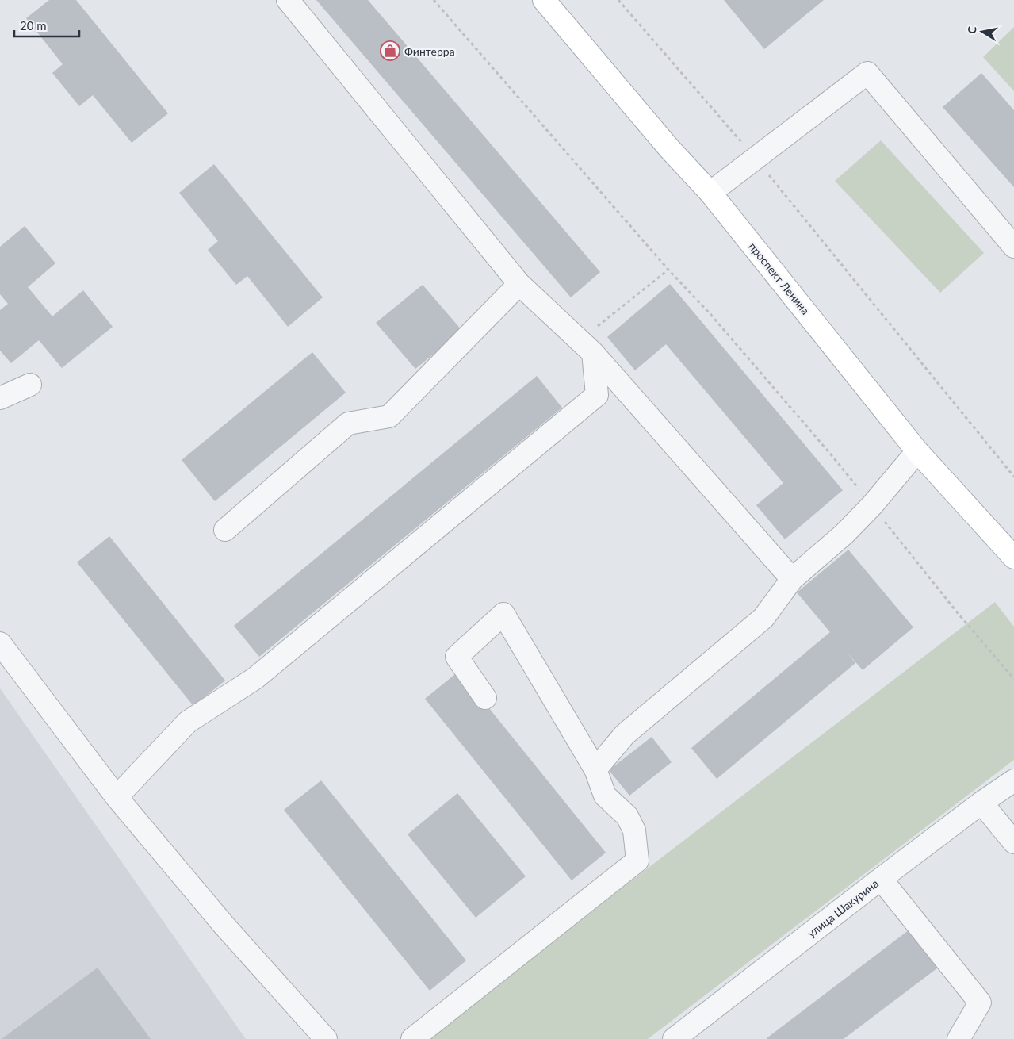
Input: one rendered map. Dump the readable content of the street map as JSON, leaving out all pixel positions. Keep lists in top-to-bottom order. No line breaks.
{"streets":{"main road":["проспект Ленина"],"street":["улица Шакурина"]},"places":{"shop":["Финтерра"]},"scale_bar":"20 m","north":"left"}
